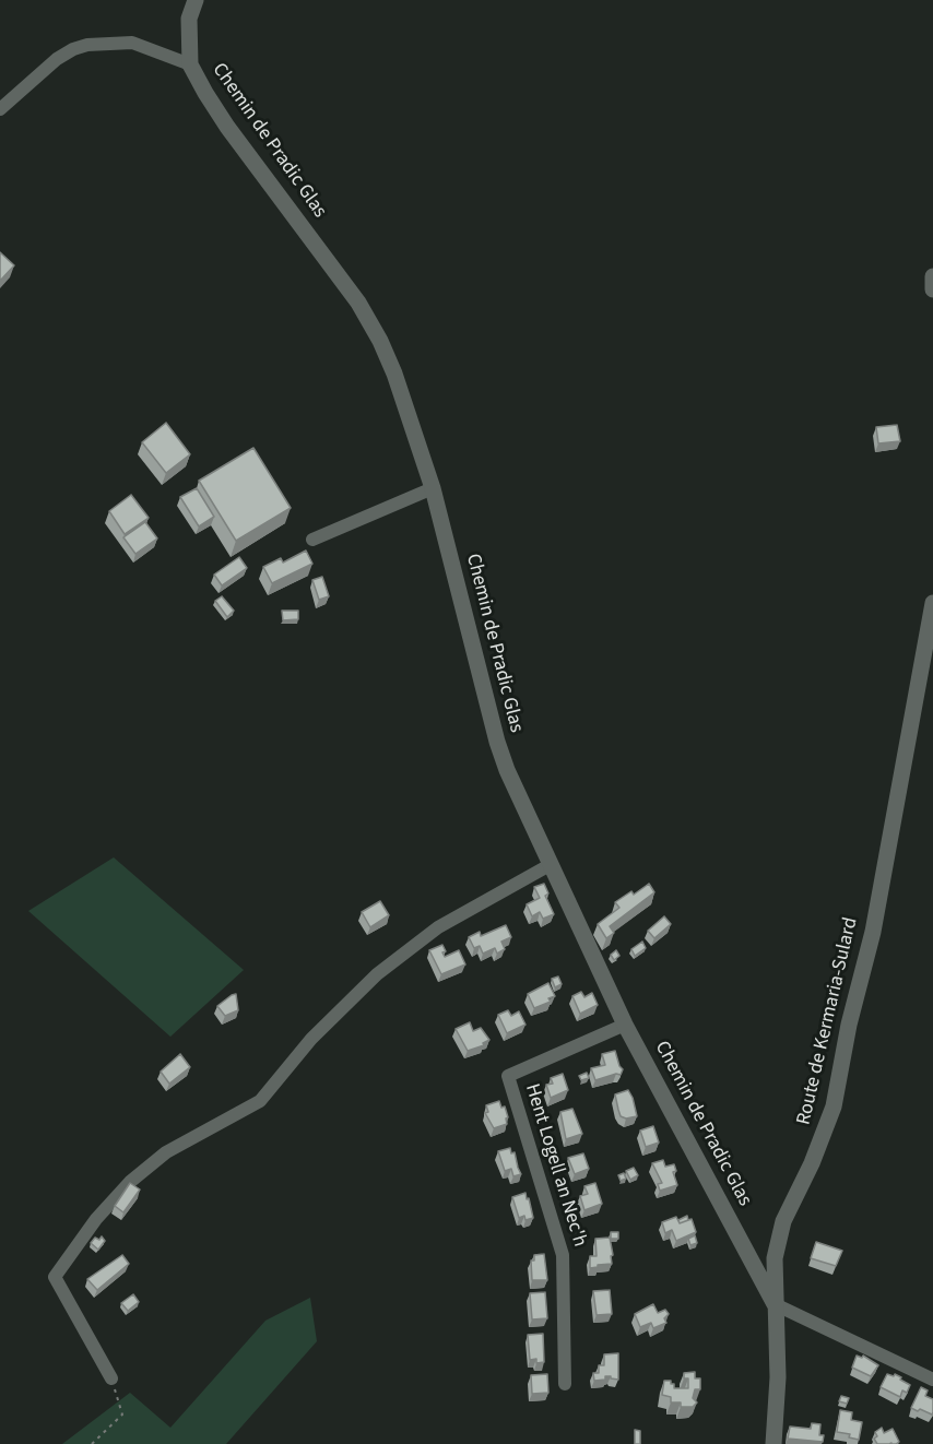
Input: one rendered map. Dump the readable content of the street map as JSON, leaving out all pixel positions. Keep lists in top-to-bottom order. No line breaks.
{"streets":{"street":["Chemin de Pradic Glas","Route de Kermaria-Sulard","Hent Logell an Nec'h"]},"crossings":[["Chemin de Pradic Glas","Route de Kermaria-Sulard"],["Chemin de Pradic Glas","Hent Logell an Nec'h"]]}
